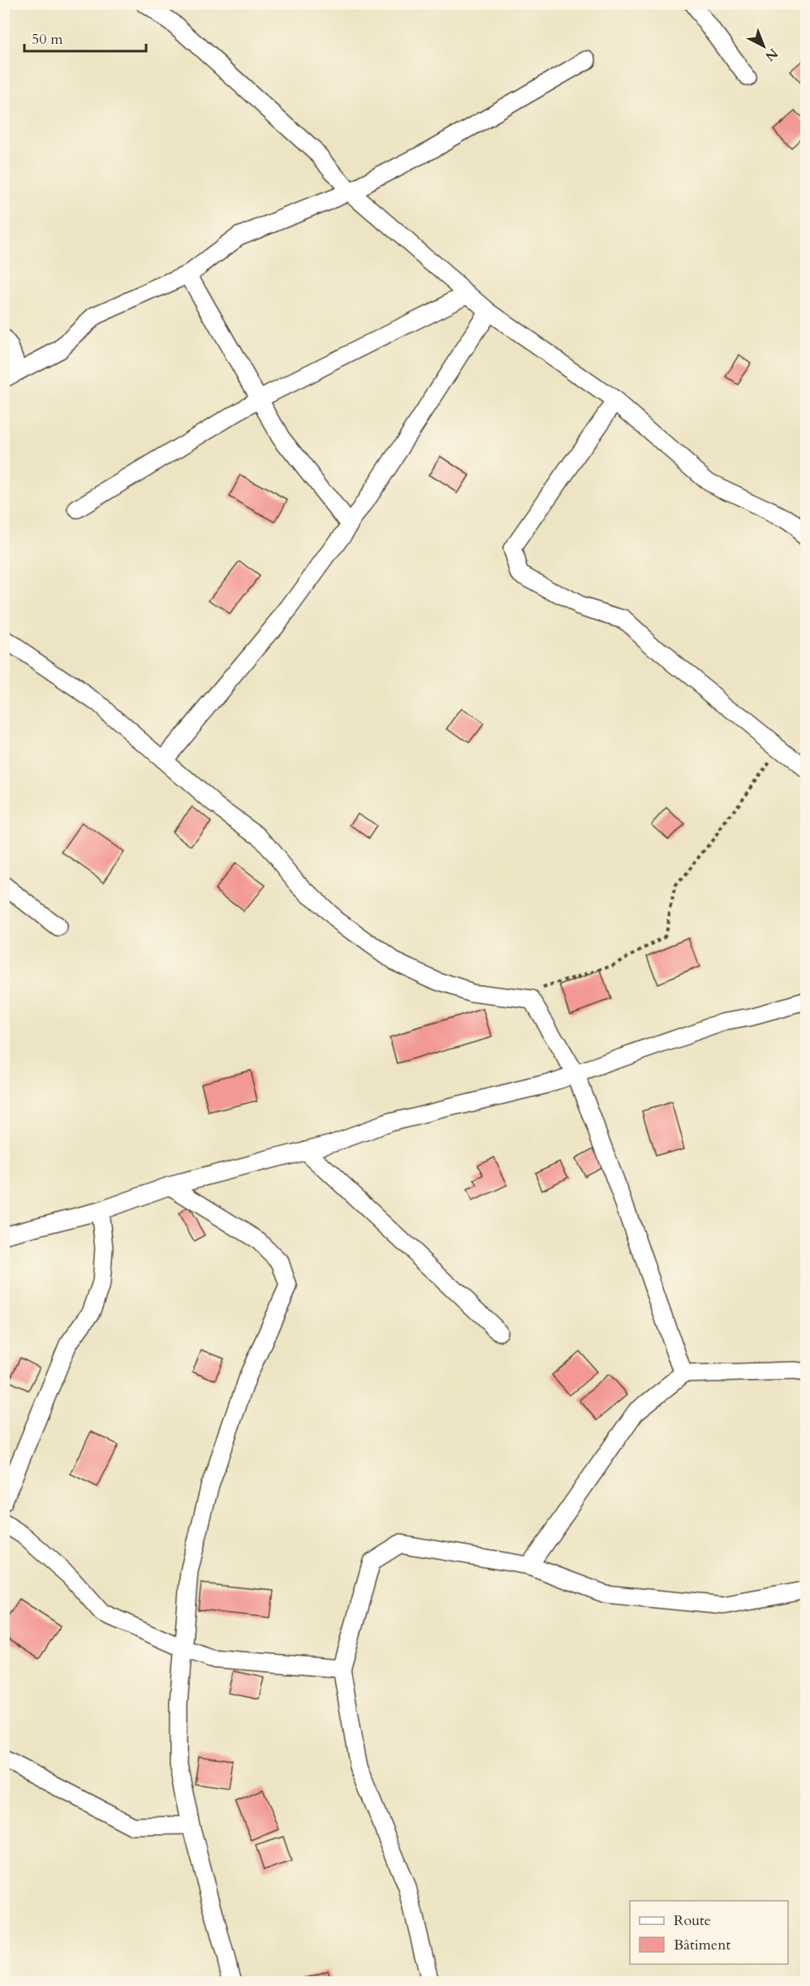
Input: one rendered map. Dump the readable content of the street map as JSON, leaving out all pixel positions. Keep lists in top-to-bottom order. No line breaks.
{"legend":["Route","Bâtiment"],"scale_bar":"50 m","north":"bottom right"}
